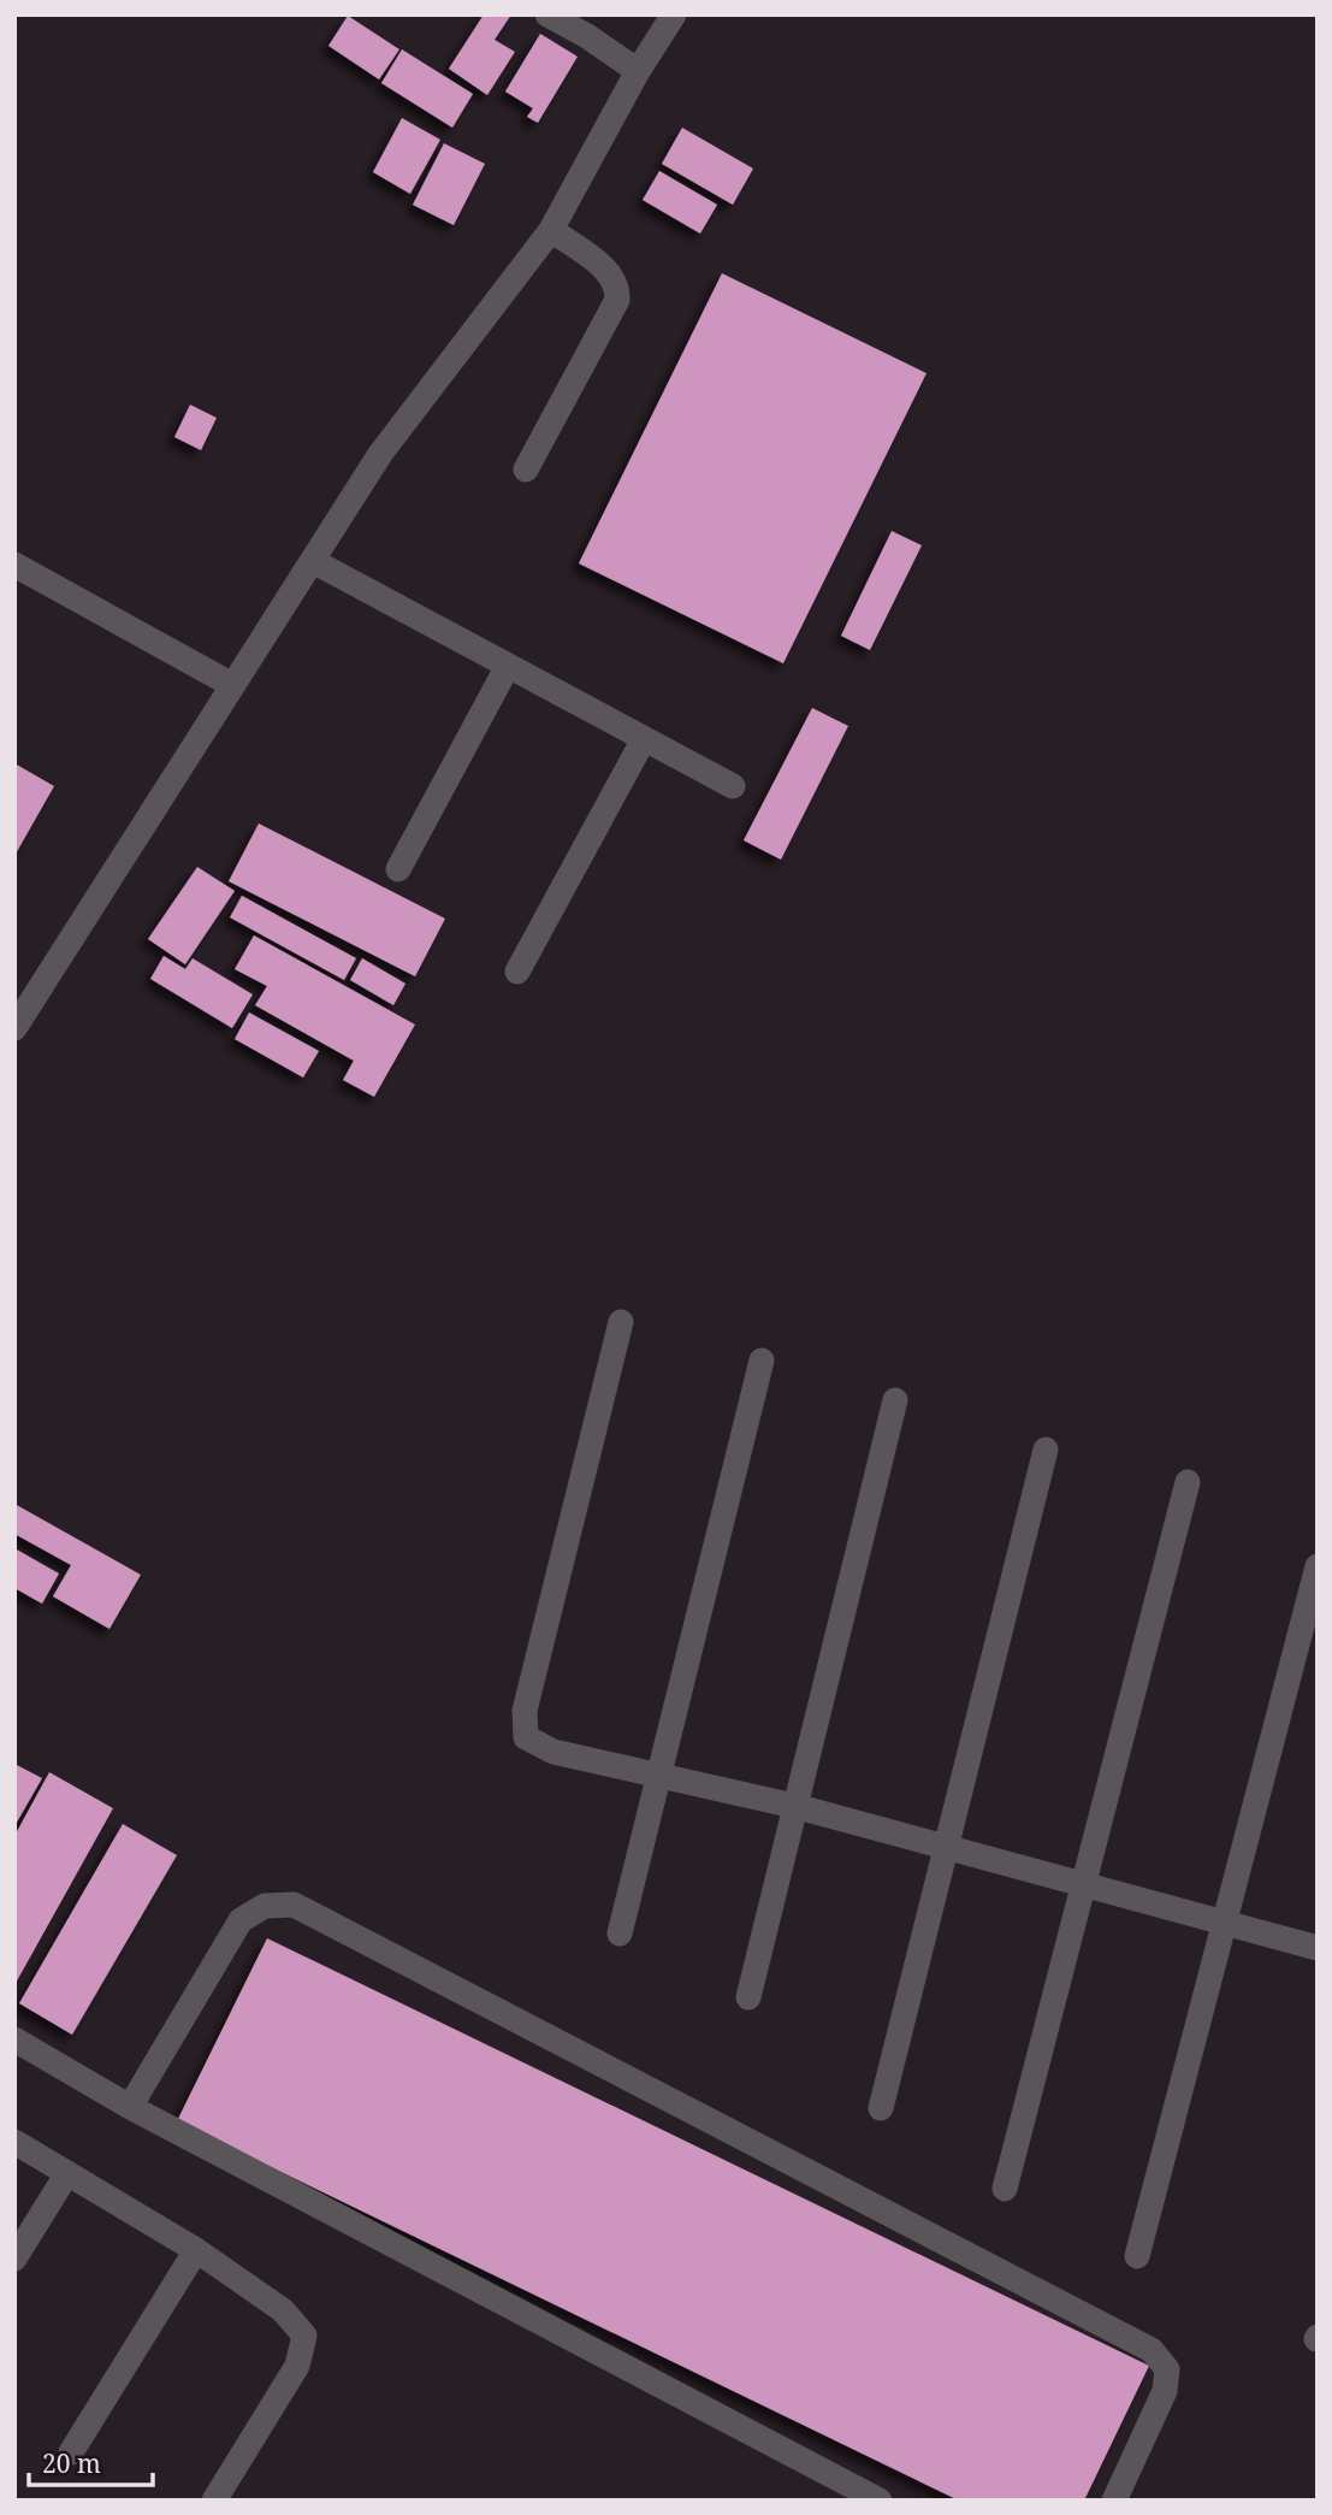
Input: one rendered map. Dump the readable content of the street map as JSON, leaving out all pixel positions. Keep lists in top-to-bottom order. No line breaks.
{"scale_bar":"20 m"}
